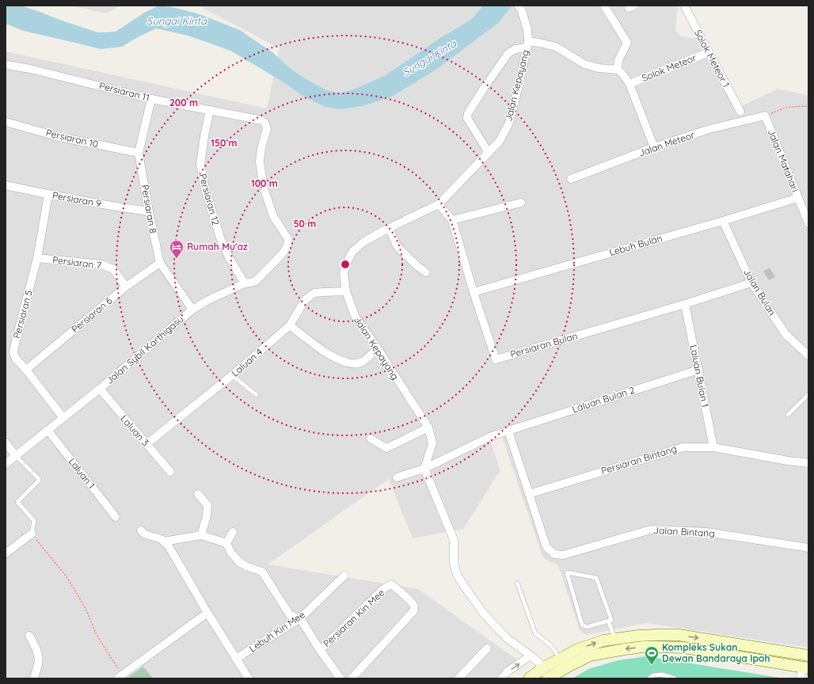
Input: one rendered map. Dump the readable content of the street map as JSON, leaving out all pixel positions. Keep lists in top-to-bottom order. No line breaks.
{"streets":{"street":["Solok Meteor 1","Solok Meteor","Jalan Kepayang","Persiaran 11","Persiaran 10","Jalan Meteor","Jalan Matahari","Persiaran 9","Persiaran 12","Persiaran 8","Lebuh Bulan","Persiaran 7","Jalan Bulan","Persiaran 5","Persiaran 6","Persiaran Bulan","Jalan Sybil Karthigasu","Laluan 4","Laluan Bulan 1","Laluan Bulan 2","Laluan 3","Persiaran Bintang","Laluan 1","Jalan Bintang","Persiaran Kin Mee","Lebuh Kin Mee"]},"crossings":[["Solok Meteor 1","Solok Meteor"],["Jalan Kepayang","Persiaran Bulan"],["Jalan Kepayang","Laluan 4"],["Jalan Kepayang","Laluan Bulan 2"],["Persiaran 11","Persiaran 12"],["Persiaran 11","Persiaran 8"],["Persiaran 11","Jalan Sybil Karthigasu"],["Persiaran 10","Persiaran 8"],["Jalan Meteor","Jalan Matahari"],["Jalan Matahari","Lebuh Bulan"],["Persiaran 9","Persiaran 8"],["Persiaran 9","Persiaran 5"],["Persiaran 12","Jalan Sybil Karthigasu"],["Persiaran 8","Persiaran 6"],["Persiaran 8","Jalan Sybil Karthigasu"],["Lebuh Bulan","Jalan Bulan"],["Lebuh Bulan","Persiaran Bulan"],["Persiaran 7","Persiaran 5"],["Persiaran 7","Persiaran 6"],["Jalan Bulan","Persiaran Bulan"],["Persiaran 5","Persiaran 6"],["Persiaran 5","Jalan Sybil Karthigasu"],["Persiaran Bulan","Laluan Bulan 1"],["Jalan Sybil Karthigasu","Laluan 3"],["Jalan Sybil Karthigasu","Laluan 1"],["Laluan 4","Laluan 3"],["Laluan Bulan 1","Laluan Bulan 2"],["Laluan Bulan 1","Persiaran Bintang"],["Persiaran Bintang","Jalan Bintang"]],"water":["Sungai Kinta"],"places":{"hotel":["Rumah Mu'az"],"sports":["Kompleks Sukan Dewan Bandaraya Ipoh"]},"rings":["200 m","150 m","100 m","50 m"]}
